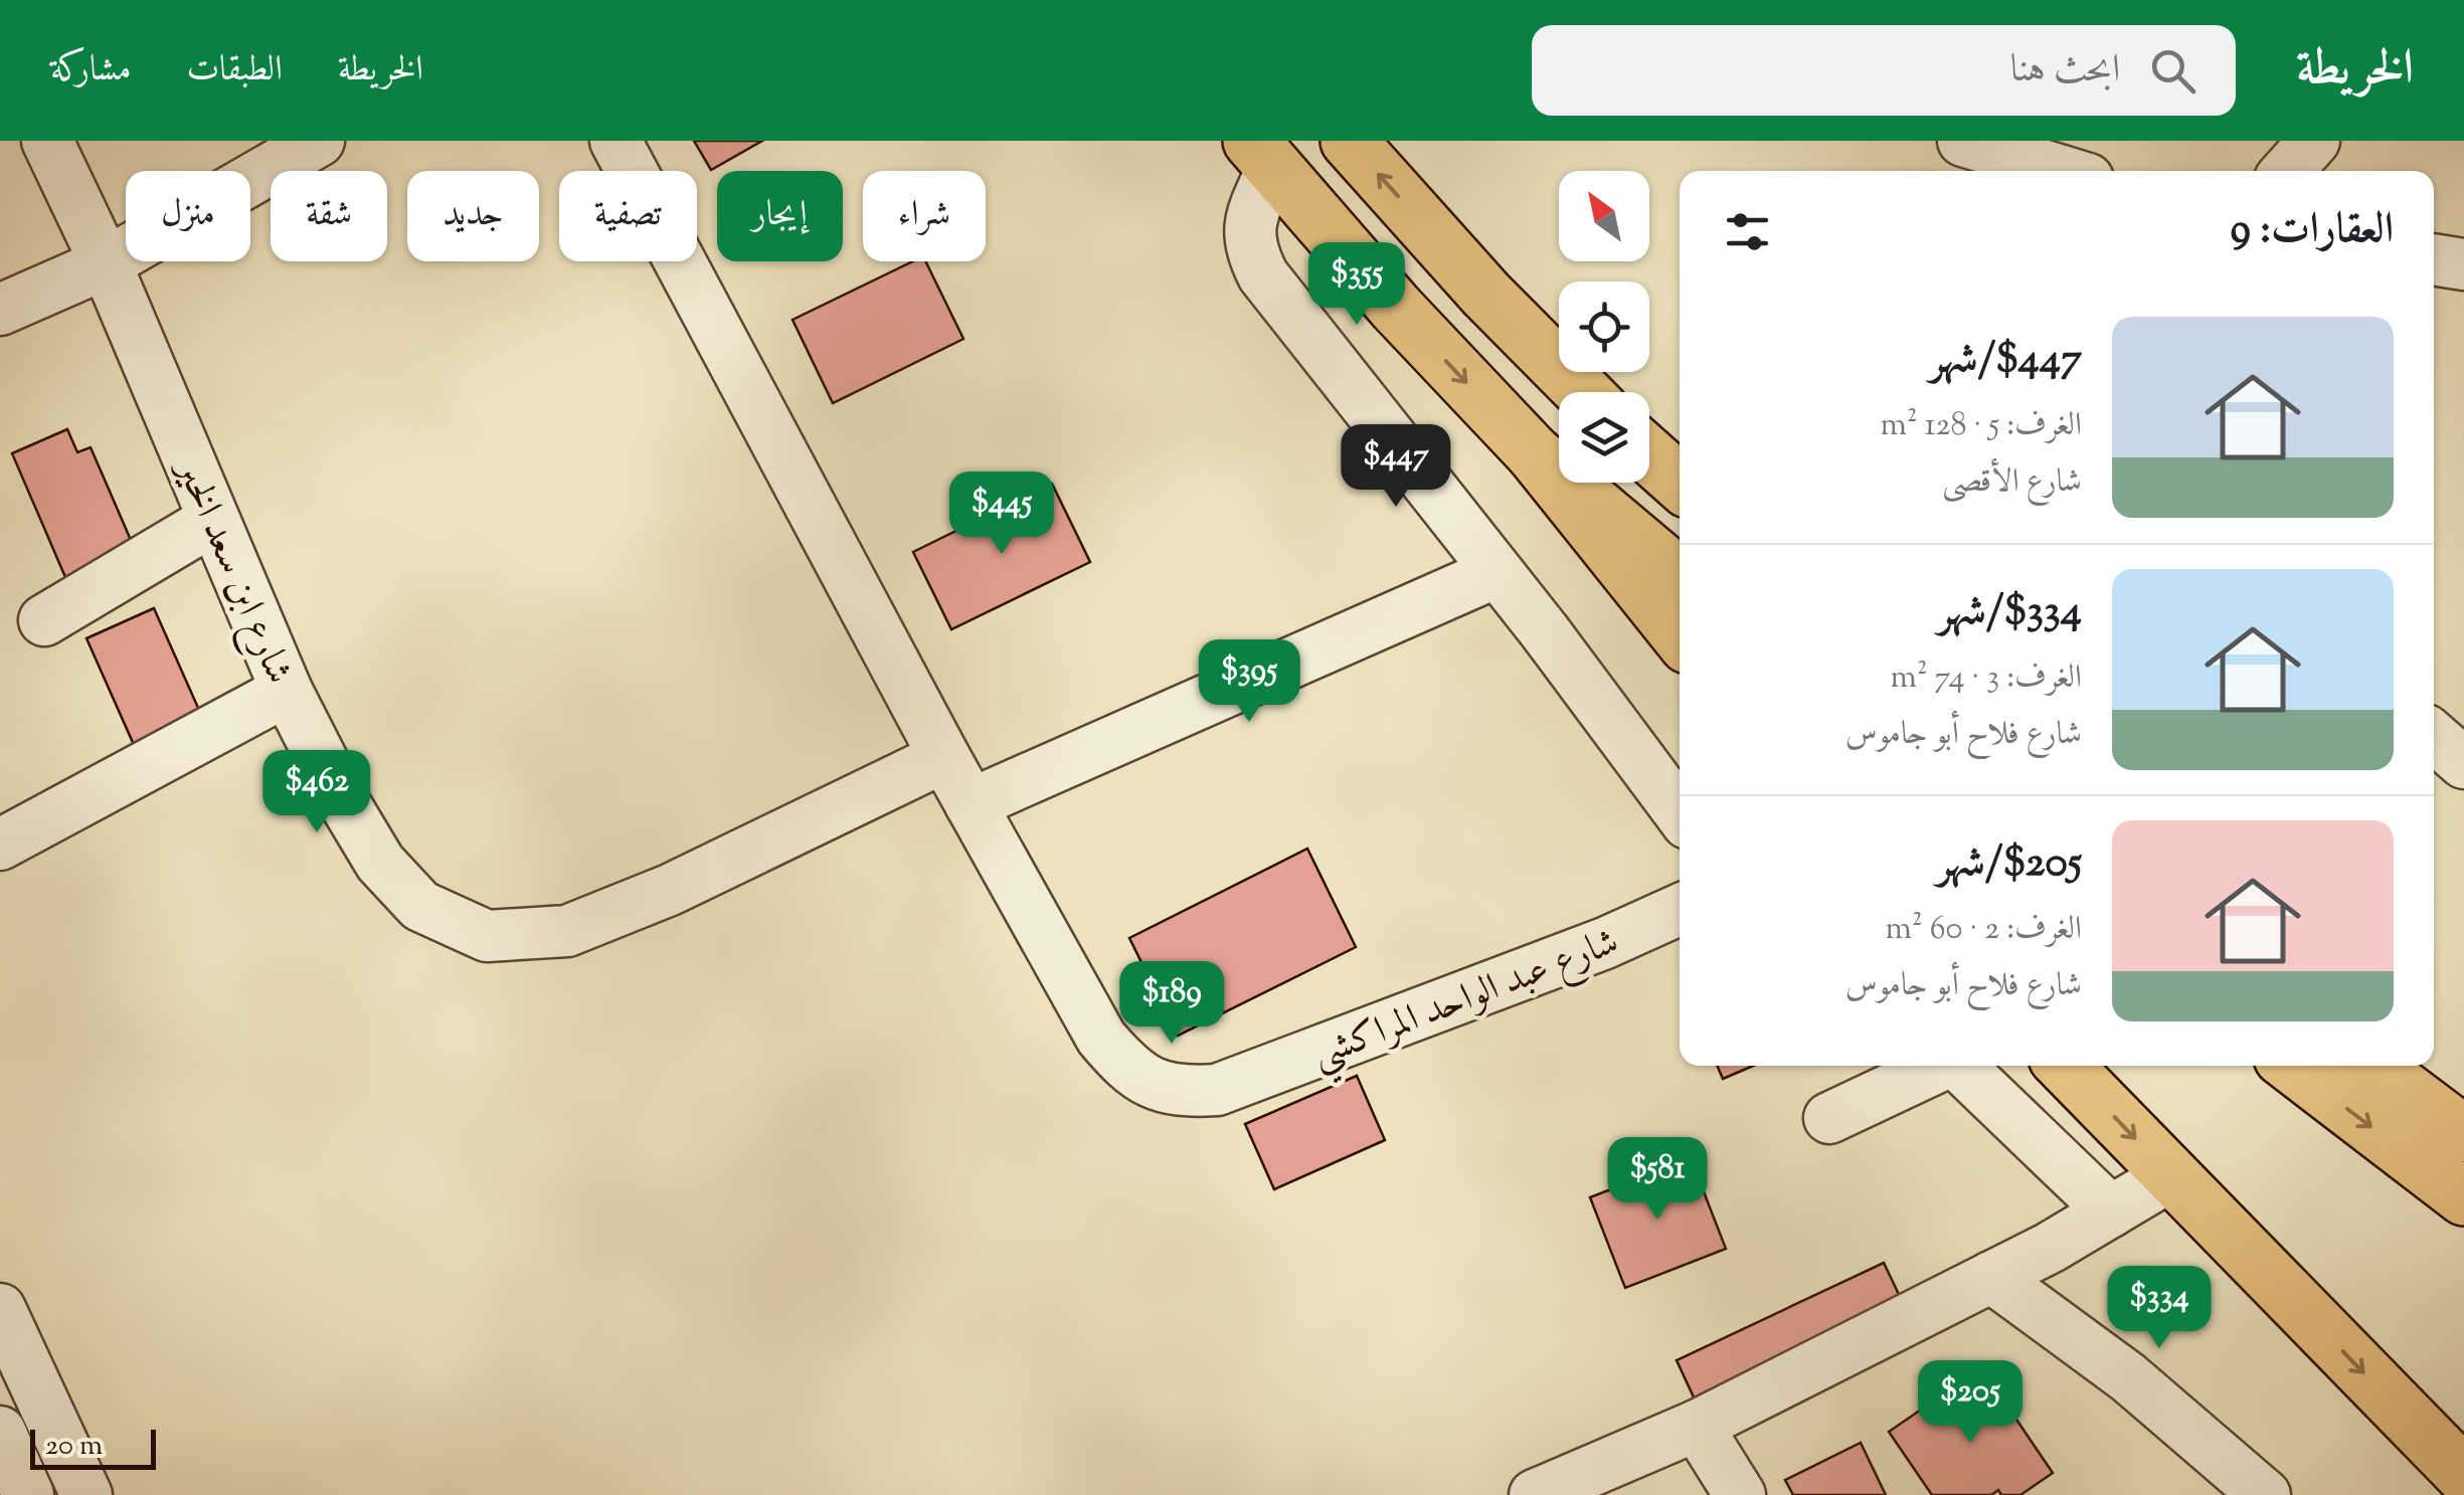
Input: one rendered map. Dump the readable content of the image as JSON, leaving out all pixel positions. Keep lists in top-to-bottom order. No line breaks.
{"streets":{"street":["شارع ابن سعد الخير","شارع عبد الواحد المراكشي"]},"scale_bar":"20 m","north":"top left","page":{"header":"الخريطة","search":"ابحث هنا","nav":["الخريطة","الطبقات","مشاركة"],"chip":["شراء","إيجار","تصفية","جديد","شقة","منزل"],"heading":"العقارات: 9","price":["$355","$447","$445","$395","$462","$189","$581","$334","$205"],"list":[{"name":"$447/شهر","note":"الغرف: 5 · 128 m² · شارع الأقصى"},{"name":"$334/شهر","note":"الغرف: 3 · 74 m² · شارع فلاح أبو جاموس"},{"name":"$205/شهر","note":"الغرف: 2 · 60 m² · شارع فلاح أبو جاموس"}],"scale":"20 m"}}
